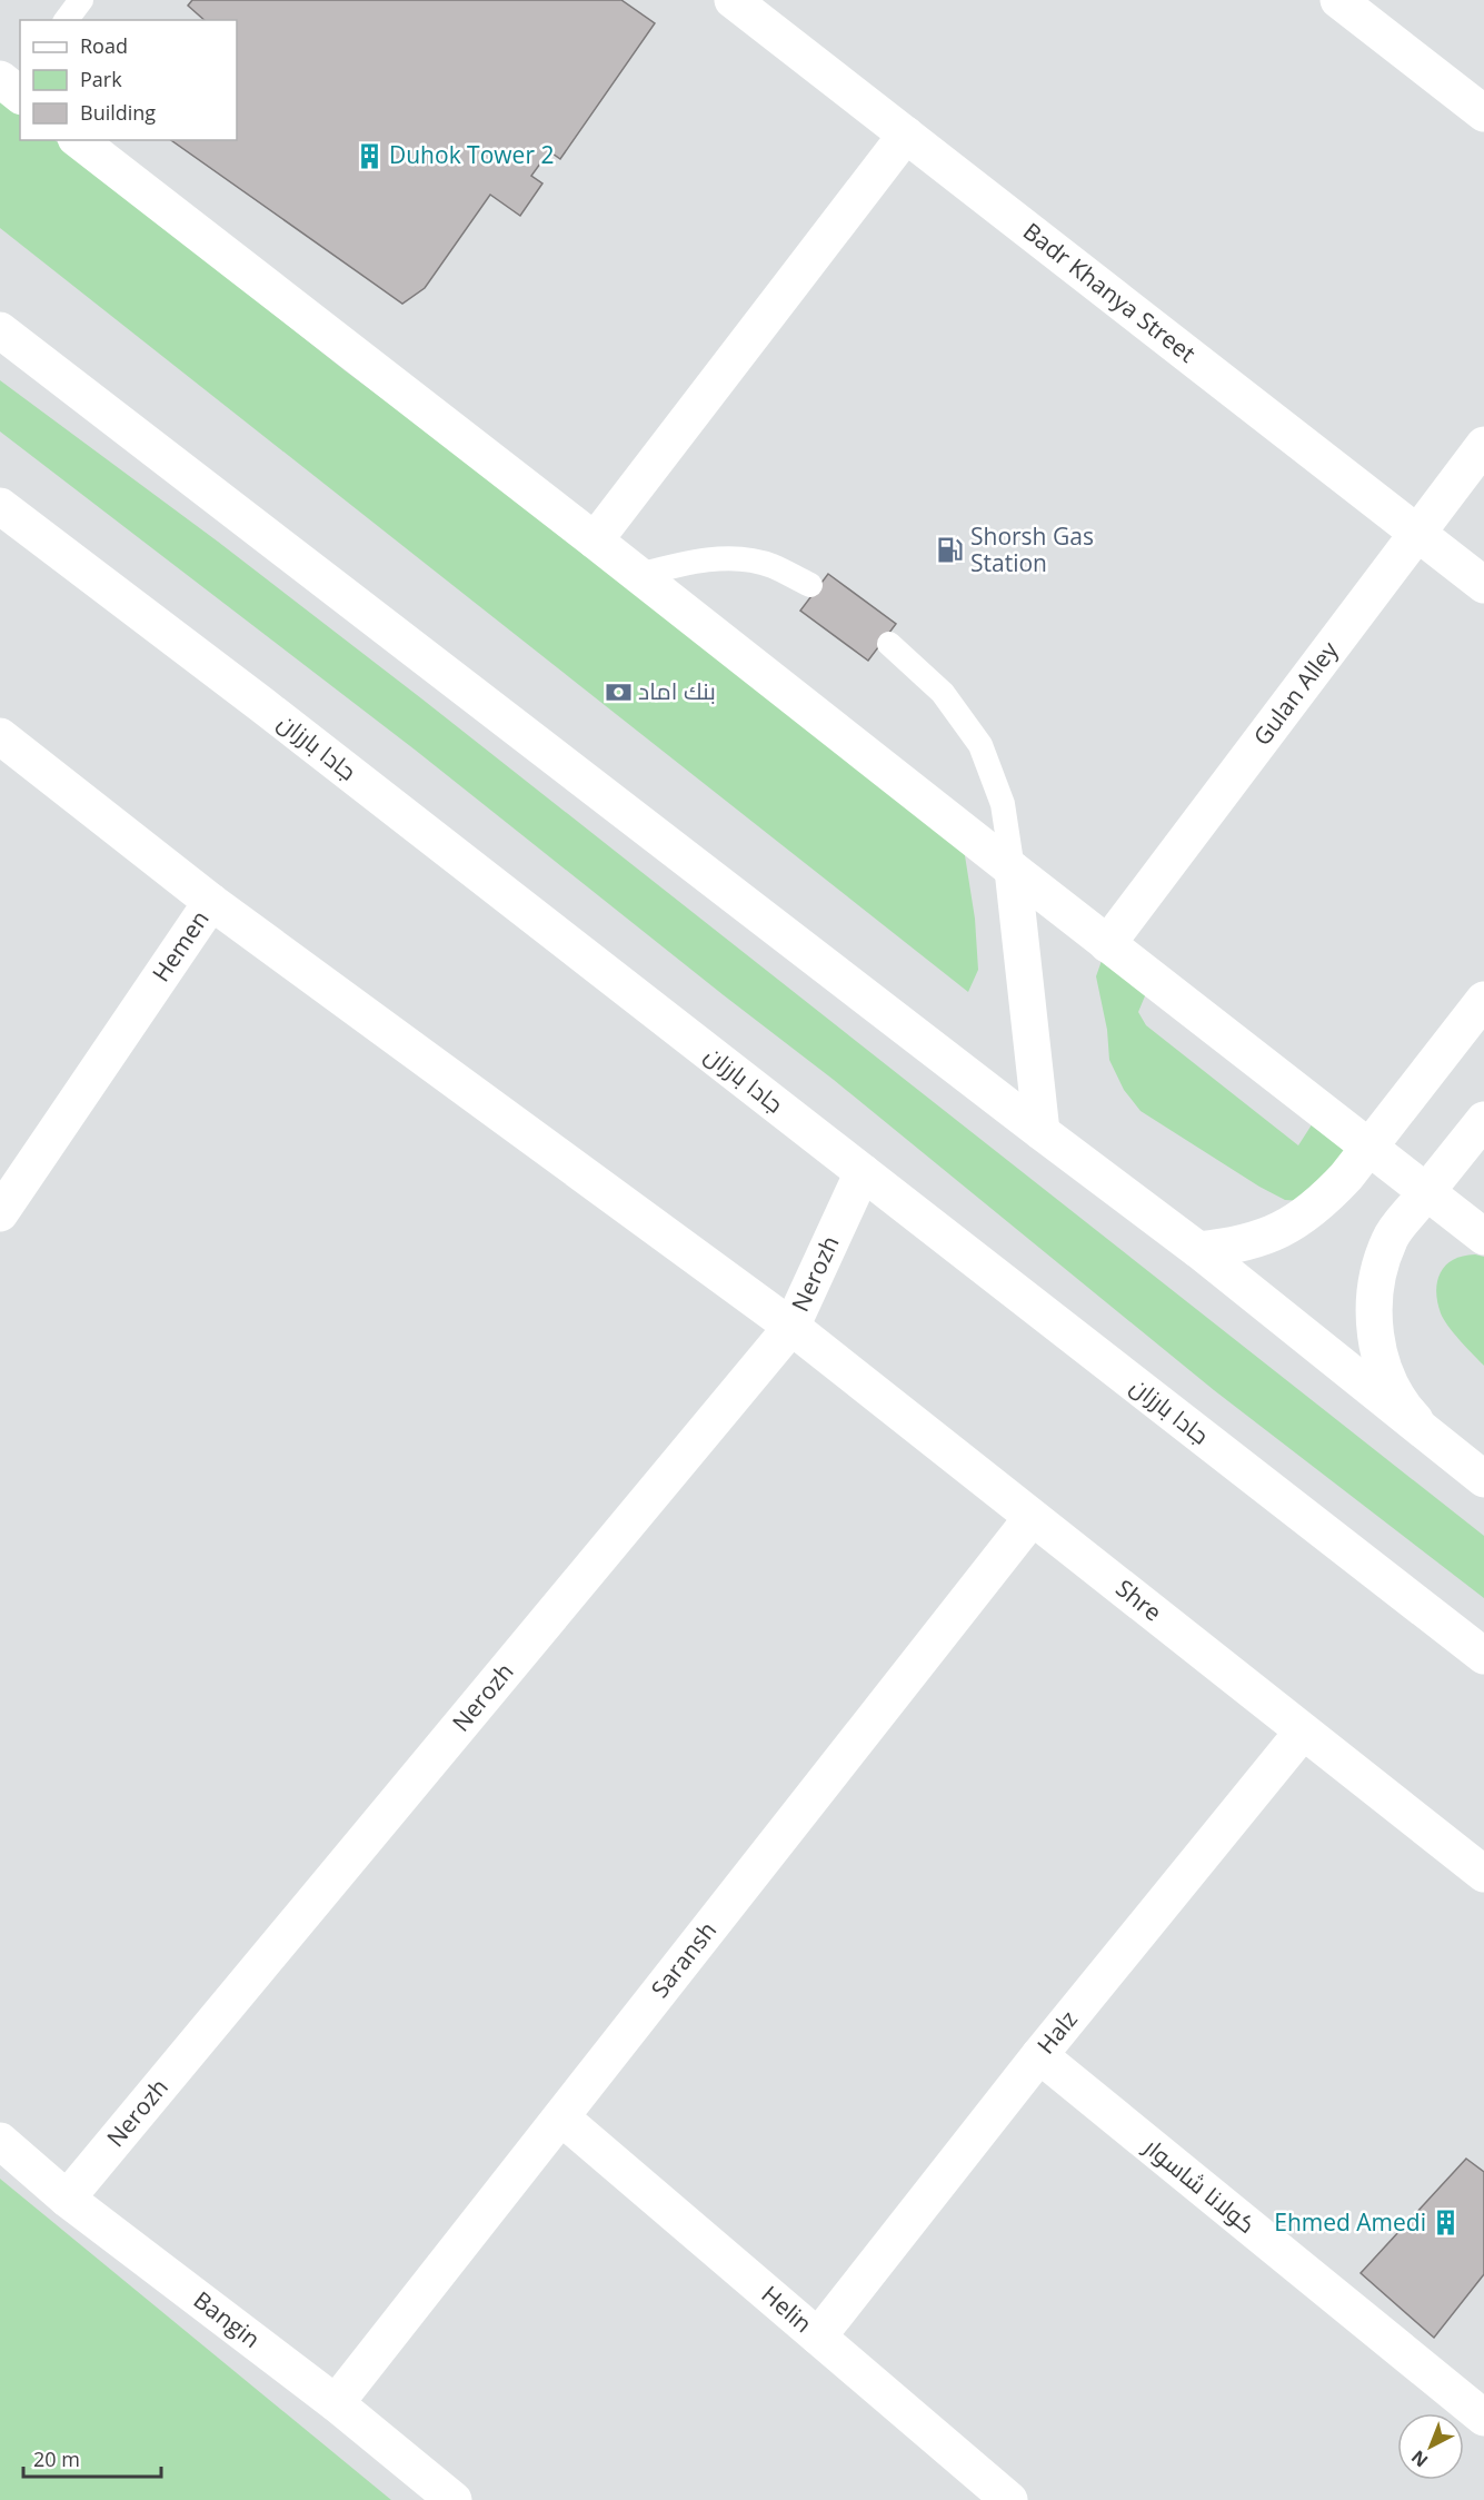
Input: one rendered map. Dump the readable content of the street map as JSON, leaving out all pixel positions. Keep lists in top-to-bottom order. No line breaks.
{"streets":{"main road":["Badr Khanya Street","Gulan Alley","جادا بارزان","Hemen","Nerozh","Shre","Saransh","Halz","كولانا شاسوار","Helin","Bangin"]},"crossings":[["Badr Khanya Street","Gulan Alley"],["جادا بارزان","Nerozh"],["Hemen","Shre"],["Nerozh","Shre"],["Nerozh","Bangin"],["Shre","Saransh"],["Shre","Halz"],["Saransh","Helin"],["Saransh","Bangin"],["Halz","كولانا شاسوار"],["Halz","Helin"]],"places":{"building":["Duhok Tower 2","Ehmed Amedi"],"fuel station":["Shorsh Gas Station"],"bank":["بنك اماد"]},"legend":["Road","Park","Building"],"scale_bar":"20 m","north":"bottom left"}
